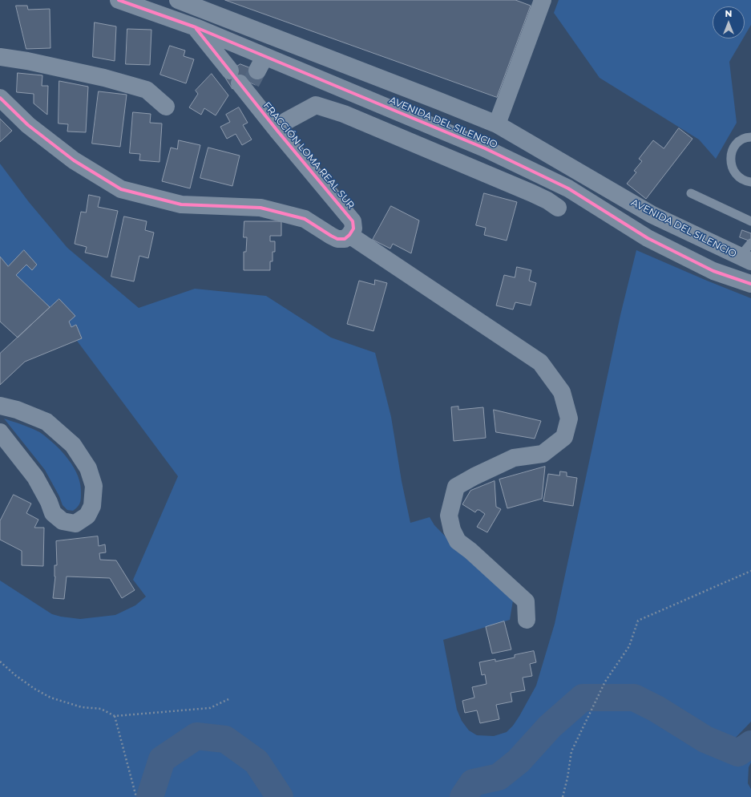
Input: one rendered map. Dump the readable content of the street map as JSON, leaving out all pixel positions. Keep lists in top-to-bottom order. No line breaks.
{"streets":{"street":["AVENIDA DEL SILENCIO","FRACCIÓN LOMA REAL SUR"]},"crossings":[["AVENIDA DEL SILENCIO","FRACCIÓN LOMA REAL SUR"]],"north":"top"}
